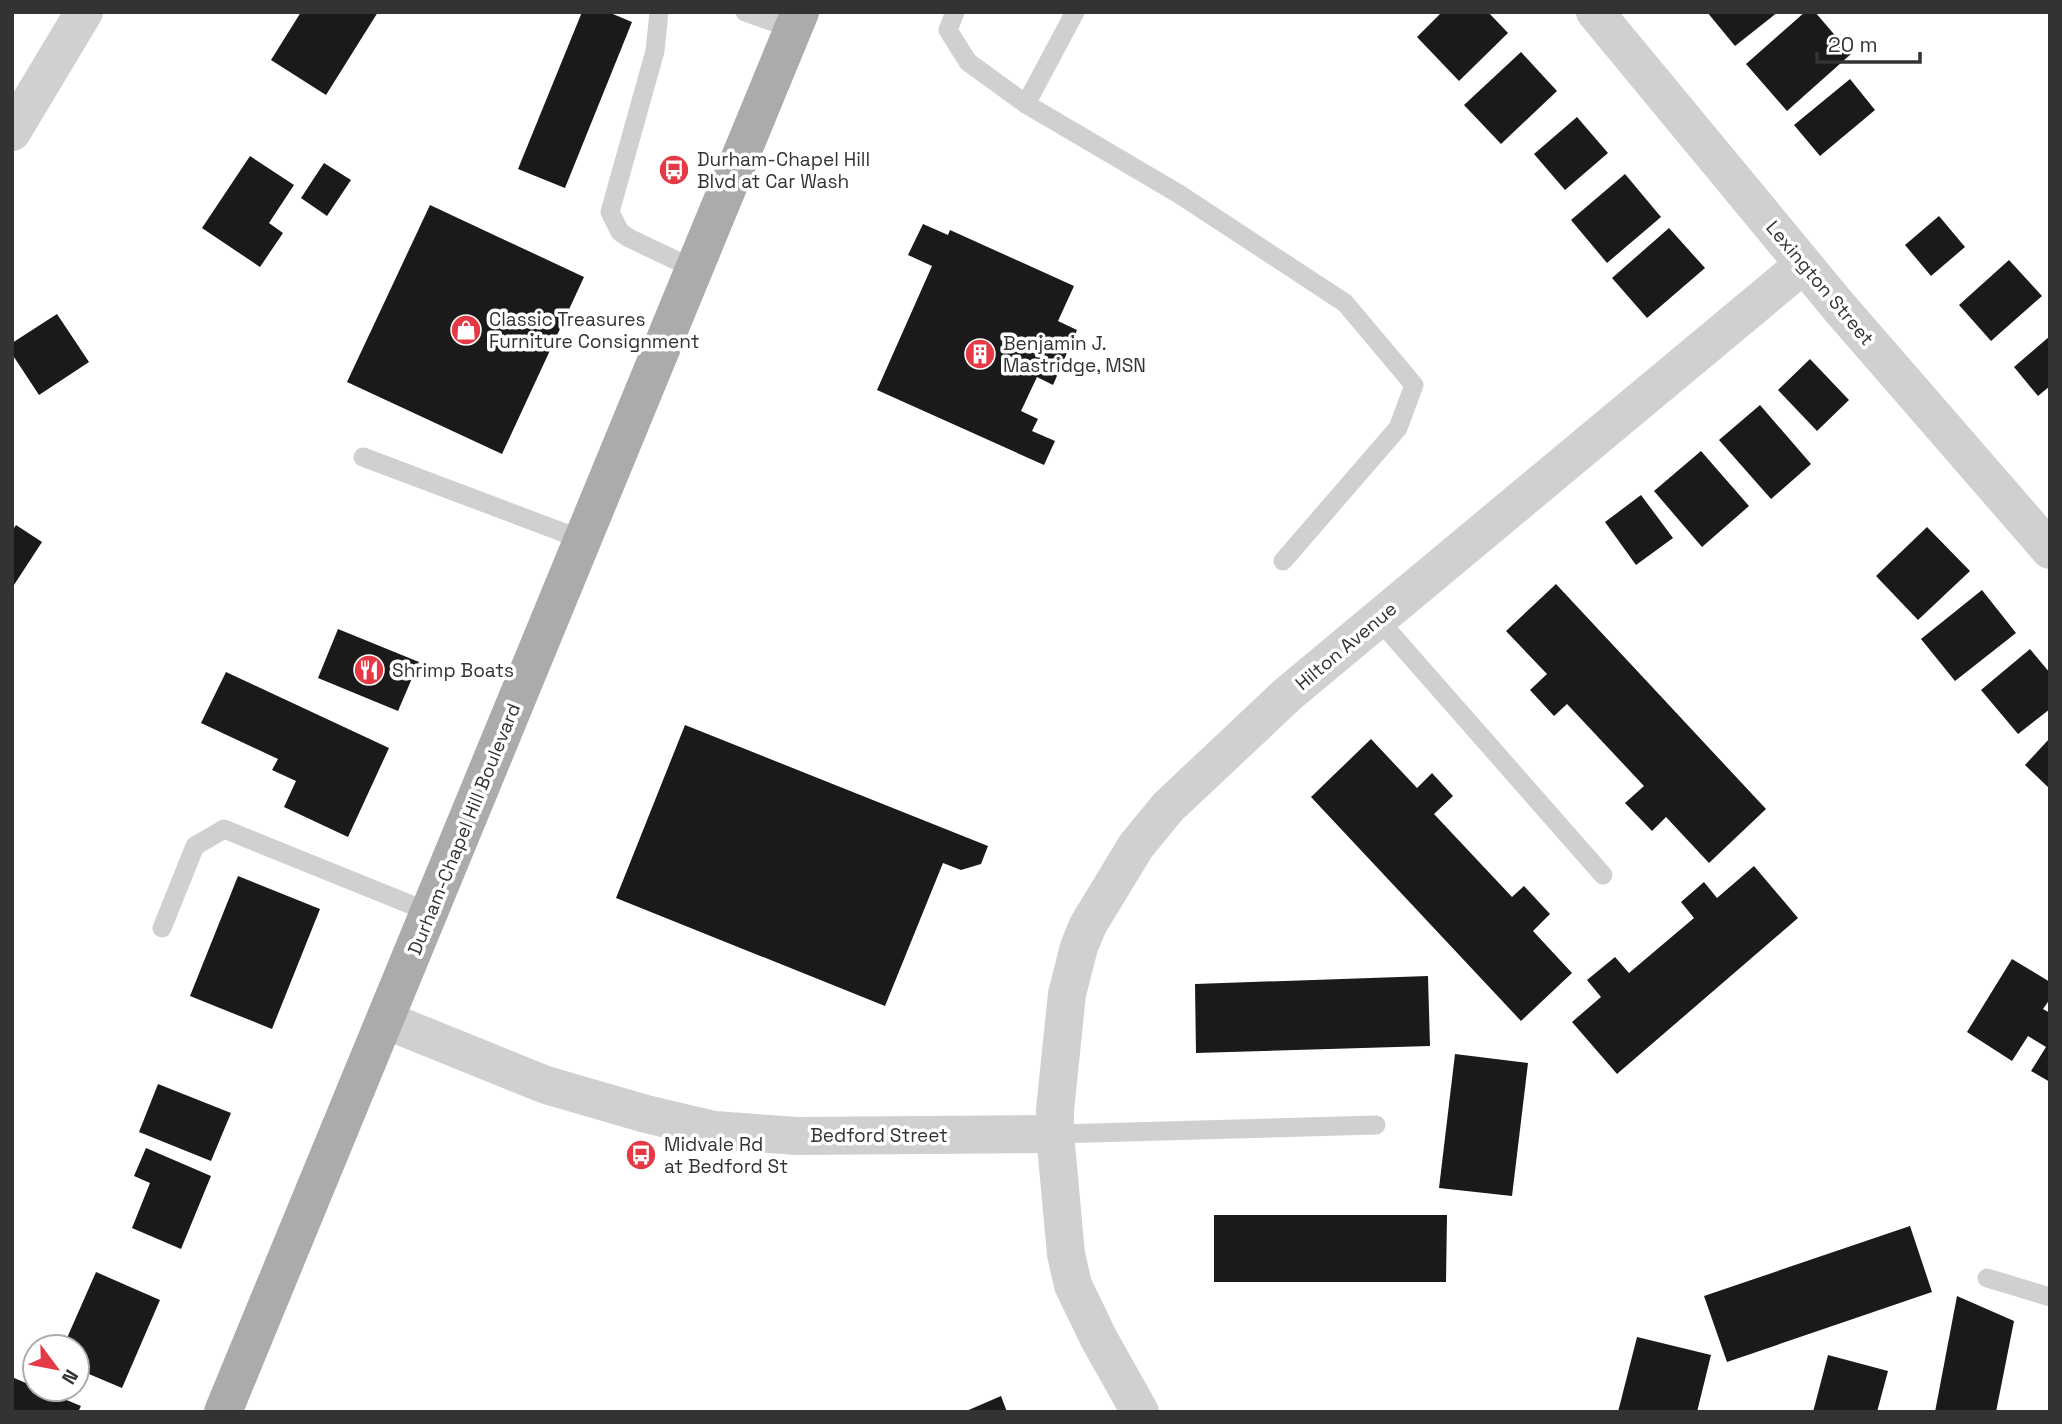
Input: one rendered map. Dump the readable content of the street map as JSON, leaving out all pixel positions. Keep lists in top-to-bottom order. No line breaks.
{"streets":{"main road":["Durham-Chapel Hill Boulevard"],"street":["Lexington Street","Hilton Avenue","Bedford Street"]},"crossings":[["Lexington Street","Hilton Avenue"],["Hilton Avenue","Bedford Street"],["Durham-Chapel Hill Boulevard","Bedford Street"]],"places":{"bus stop":["Durham-Chapel Hill Blvd at Car Wash","Midvale Rd at Bedford St"],"shop":["Classic Treasures Furniture Consignment"],"building":["Benjamin J. Mastridge, MSN"],"restaurant":["Shrimp Boats"]},"scale_bar":"20 m","north":"bottom right"}
